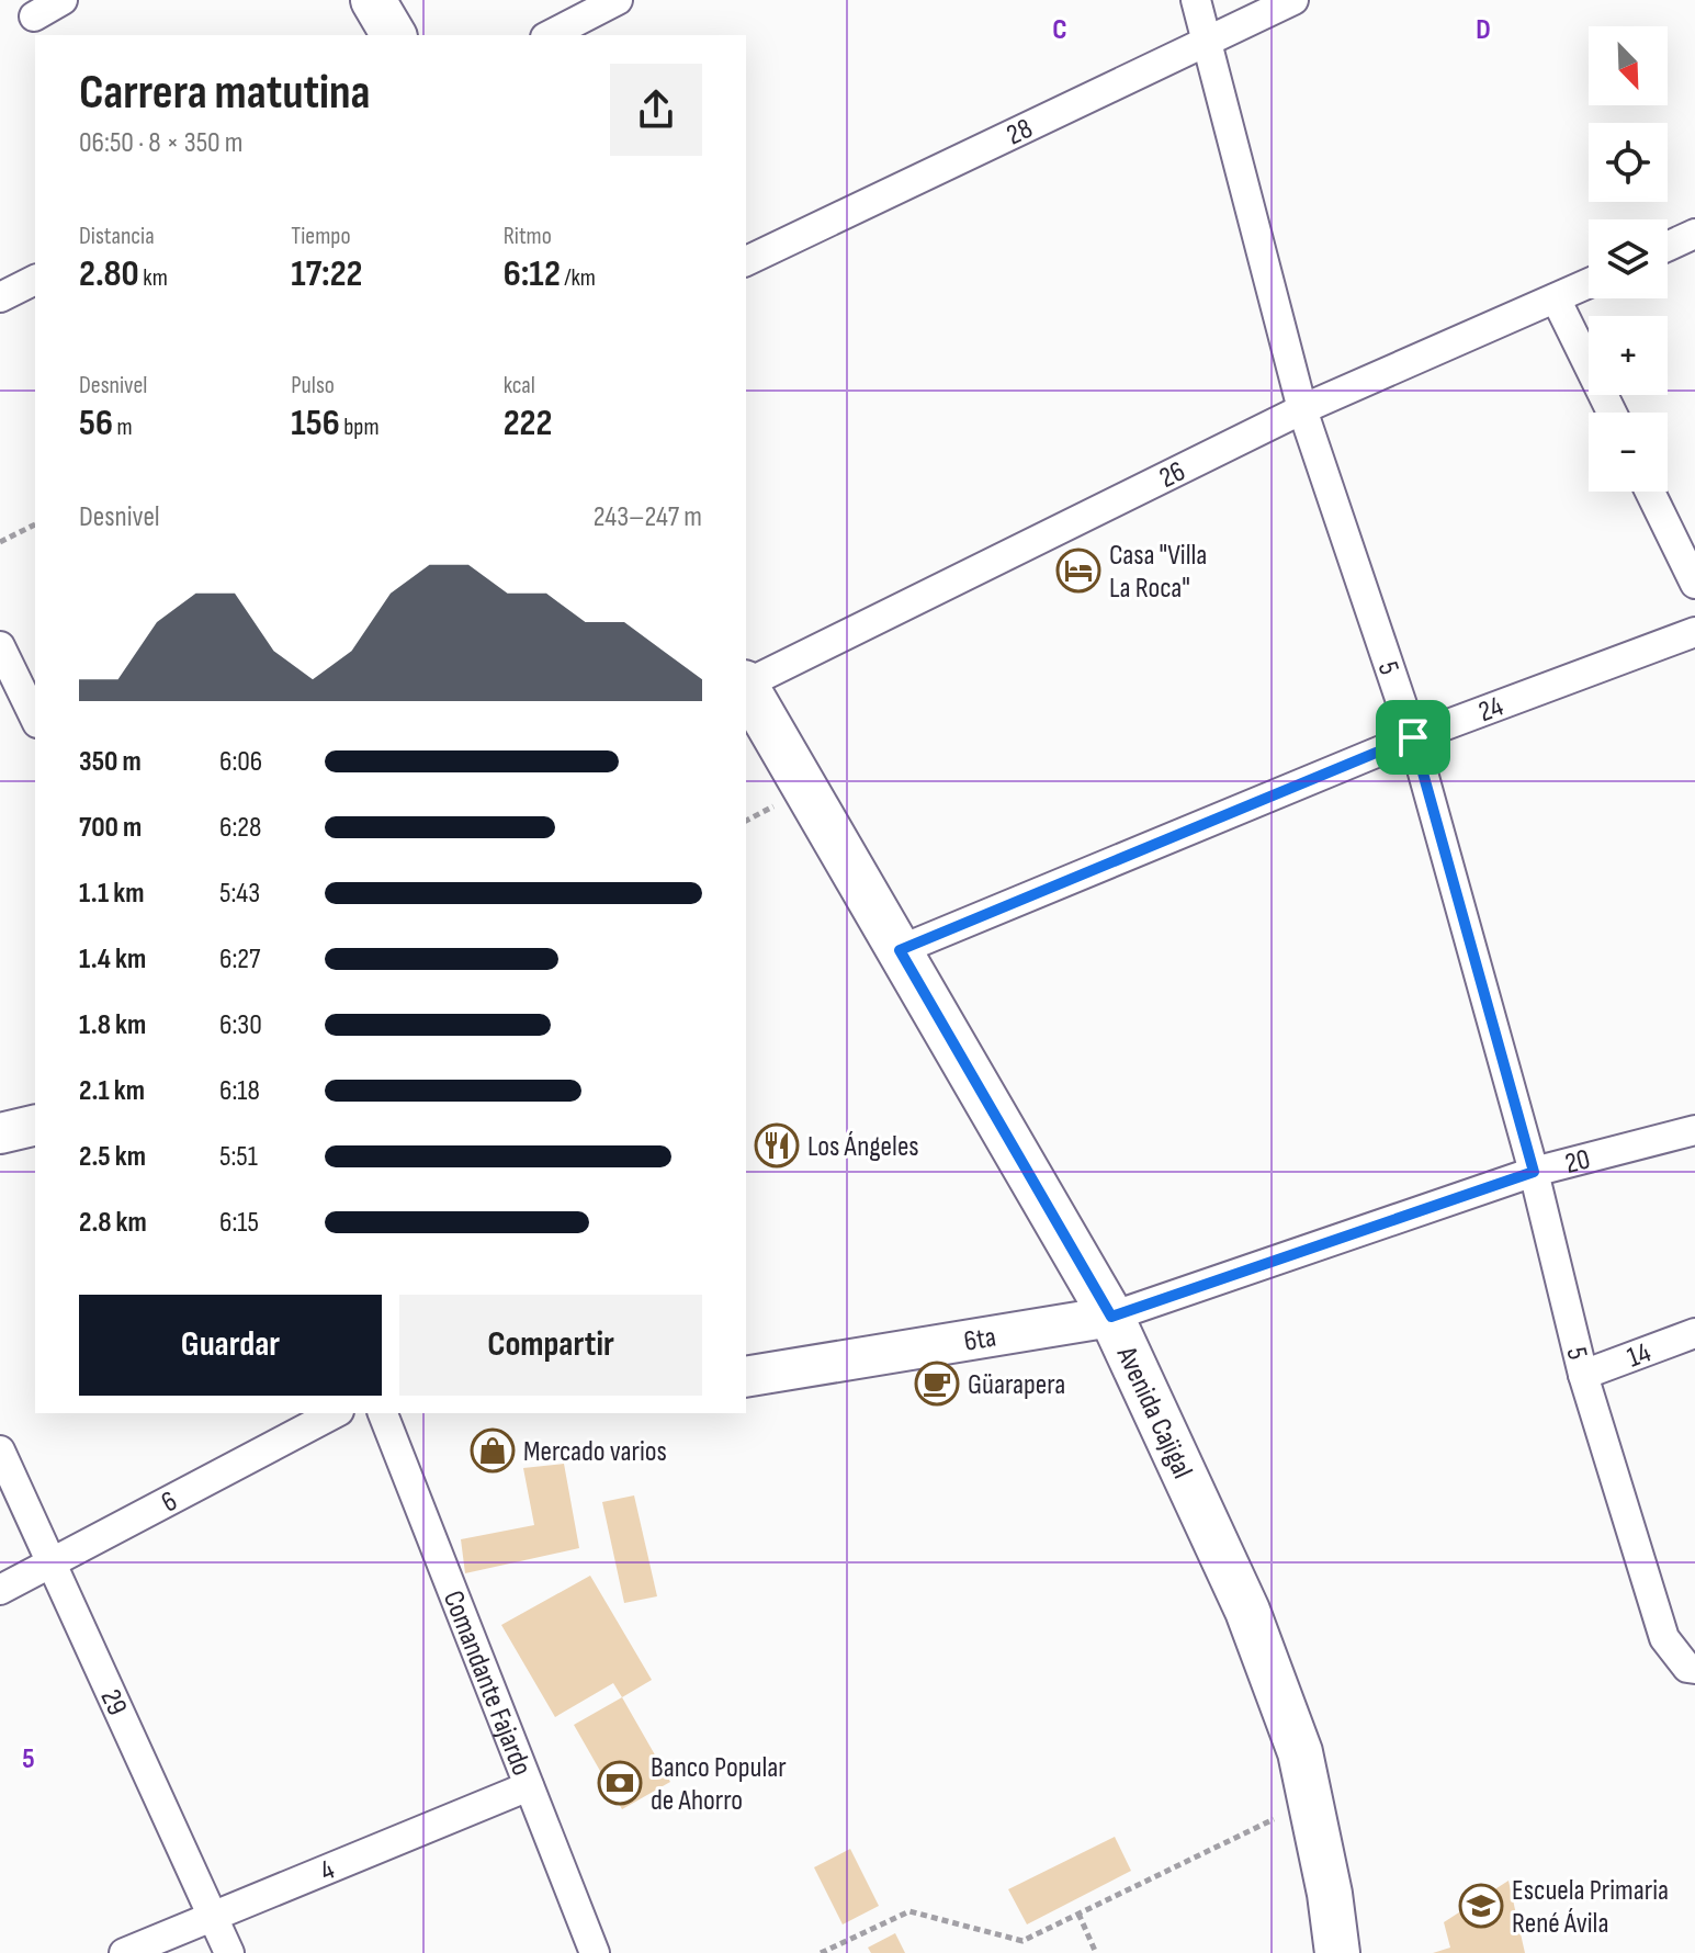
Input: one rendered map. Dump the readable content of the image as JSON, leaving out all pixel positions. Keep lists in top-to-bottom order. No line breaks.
{"streets":{"main road":["6ta","Avenida Cajigal"],"street":["28","26","5","24","20","14","6","Comandante Fajardo","29","4"]},"crossings":[["28","5"],["26","5"],["5","24"],["5","20"],["5","14"],["24","Avenida Cajigal"],["20","6ta"],["20","Avenida Cajigal"],["6ta","Avenida Cajigal"],["6","29"],["Comandante Fajardo","4"],["29","4"]],"places":{"hotel":["Casa \"Villa La Roca\""],"restaurant":["Los Ángeles"],"cafe":["Güarapera"],"shop":["Mercado varios"],"bank":["Banco Popular de Ahorro"],"school or university":["Escuela Primaria René Ávila"]},"north":"bottom right","page":{"map_buttons":["+","−"],"heading":["Carrera matutina","06:50 · 8 × 350 m"],"stats":[["Distancia","2.80 km"],["Tiempo","17:22"],["Ritmo","6:12 /km"],["Desnivel","56 m"],["Pulso","156 bpm"],["kcal","222"]],"chart":["Desnivel","243–247 m"],"list":[{"name":"350 m","note":"6:06"},{"name":"700 m","note":"6:28"},{"name":"1.1 km","note":"5:43"},{"name":"1.4 km","note":"6:27"},{"name":"1.8 km","note":"6:30"},{"name":"2.1 km","note":"6:18"},{"name":"2.5 km","note":"5:51"},{"name":"2.8 km","note":"6:15"}],"buttons":["Guardar","Compartir"]},"grid":{"columns":["C","D"],"rows":["5"]}}
